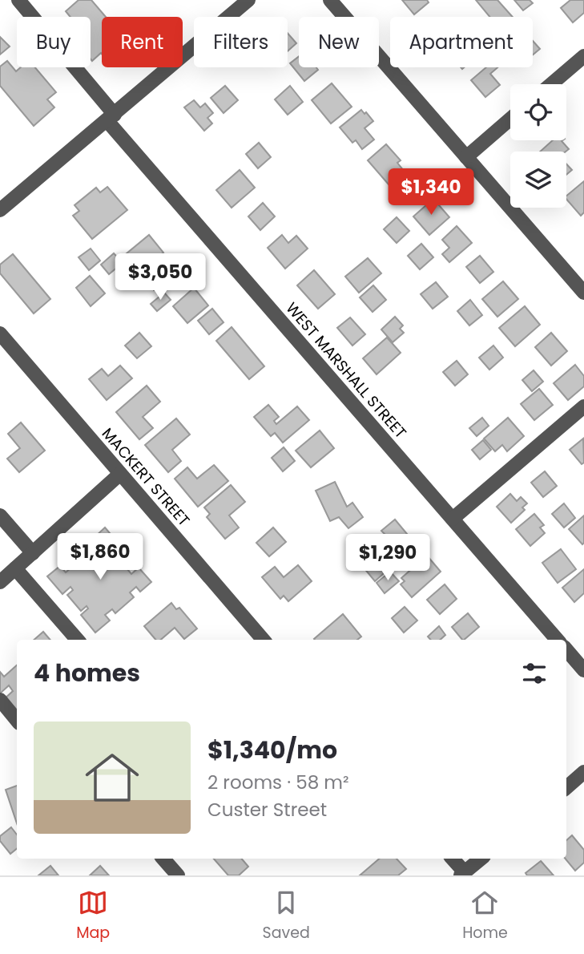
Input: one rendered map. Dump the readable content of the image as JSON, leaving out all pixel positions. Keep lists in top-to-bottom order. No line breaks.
{"streets":{"street":["WEST MARSHALL STREET","MACKERT STREET"]},"page":{"chip":["Buy","Rent","Filters","New","Apartment"],"price":["$1,340","$3,050","$1,860","$1,290"],"heading":"4 homes","list":[{"name":"$1,340/mo","note":"2 rooms · 58 m² · Custer Street"}],"tabs":["Map","Saved","Home"]}}
